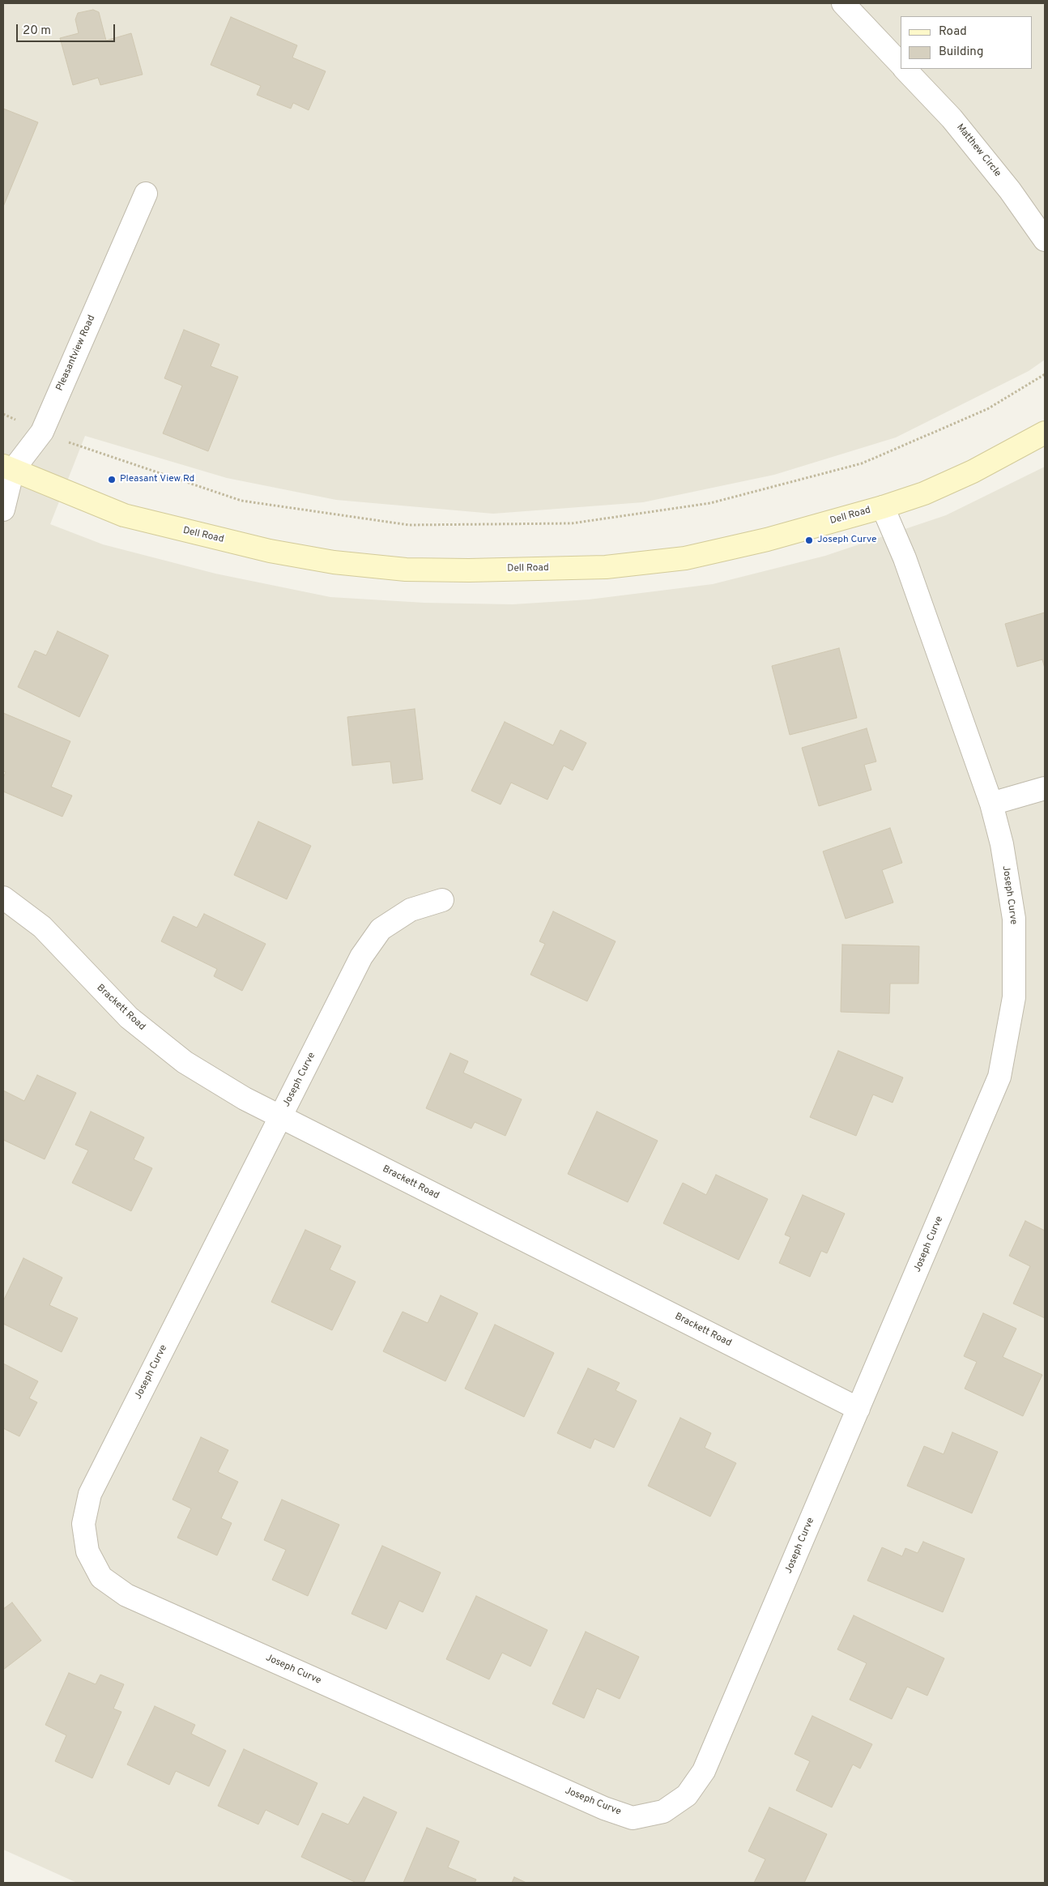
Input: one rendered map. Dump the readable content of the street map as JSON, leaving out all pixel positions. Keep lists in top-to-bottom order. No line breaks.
{"streets":{"street":["Matthew Circle","Pleasantview Road","Dell Road","Joseph Curve","Brackett Road"]},"crossings":[["Pleasantview Road","Dell Road"],["Dell Road","Joseph Curve"],["Joseph Curve","Brackett Road"]],"places":["Pleasant View Rd","Joseph Curve"],"legend":["Road","Building"],"scale_bar":"20 m"}
